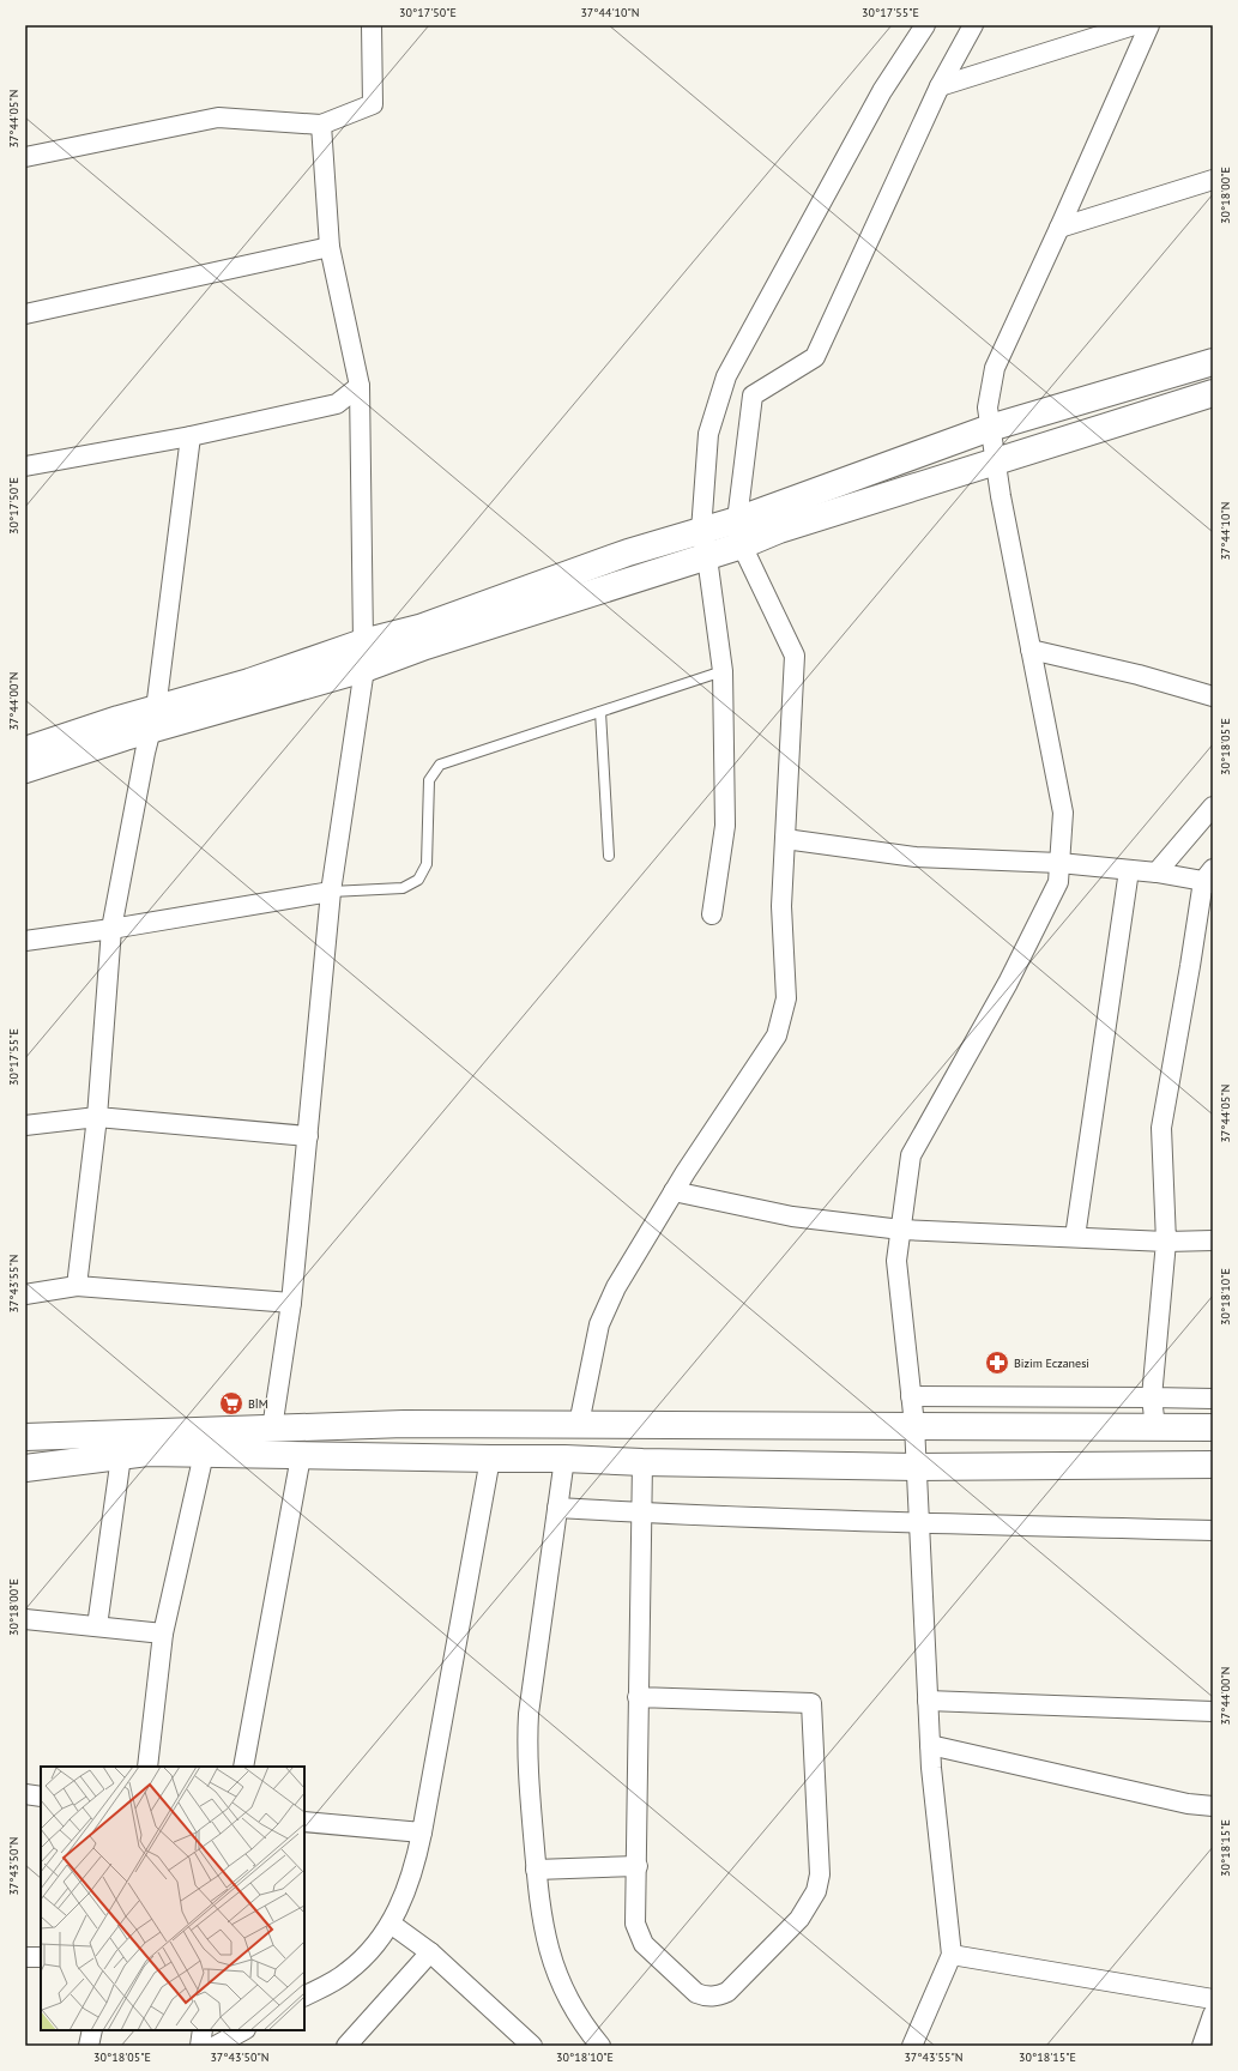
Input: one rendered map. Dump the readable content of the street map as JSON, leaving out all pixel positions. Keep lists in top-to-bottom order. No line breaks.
{"places":{"pharmacy":["Bizim Eczanesi"],"supermarket":["BİM"]},"coordinates":["30°17'50\"E","37°44'10\"N","30°17'55\"E","37°44'05\"N","30°18'00\"E","37°44'00\"N","30°18'05\"E","37°43'55\"N","30°18'10\"E","30°18'15\"E","37°43'50\"N"]}
